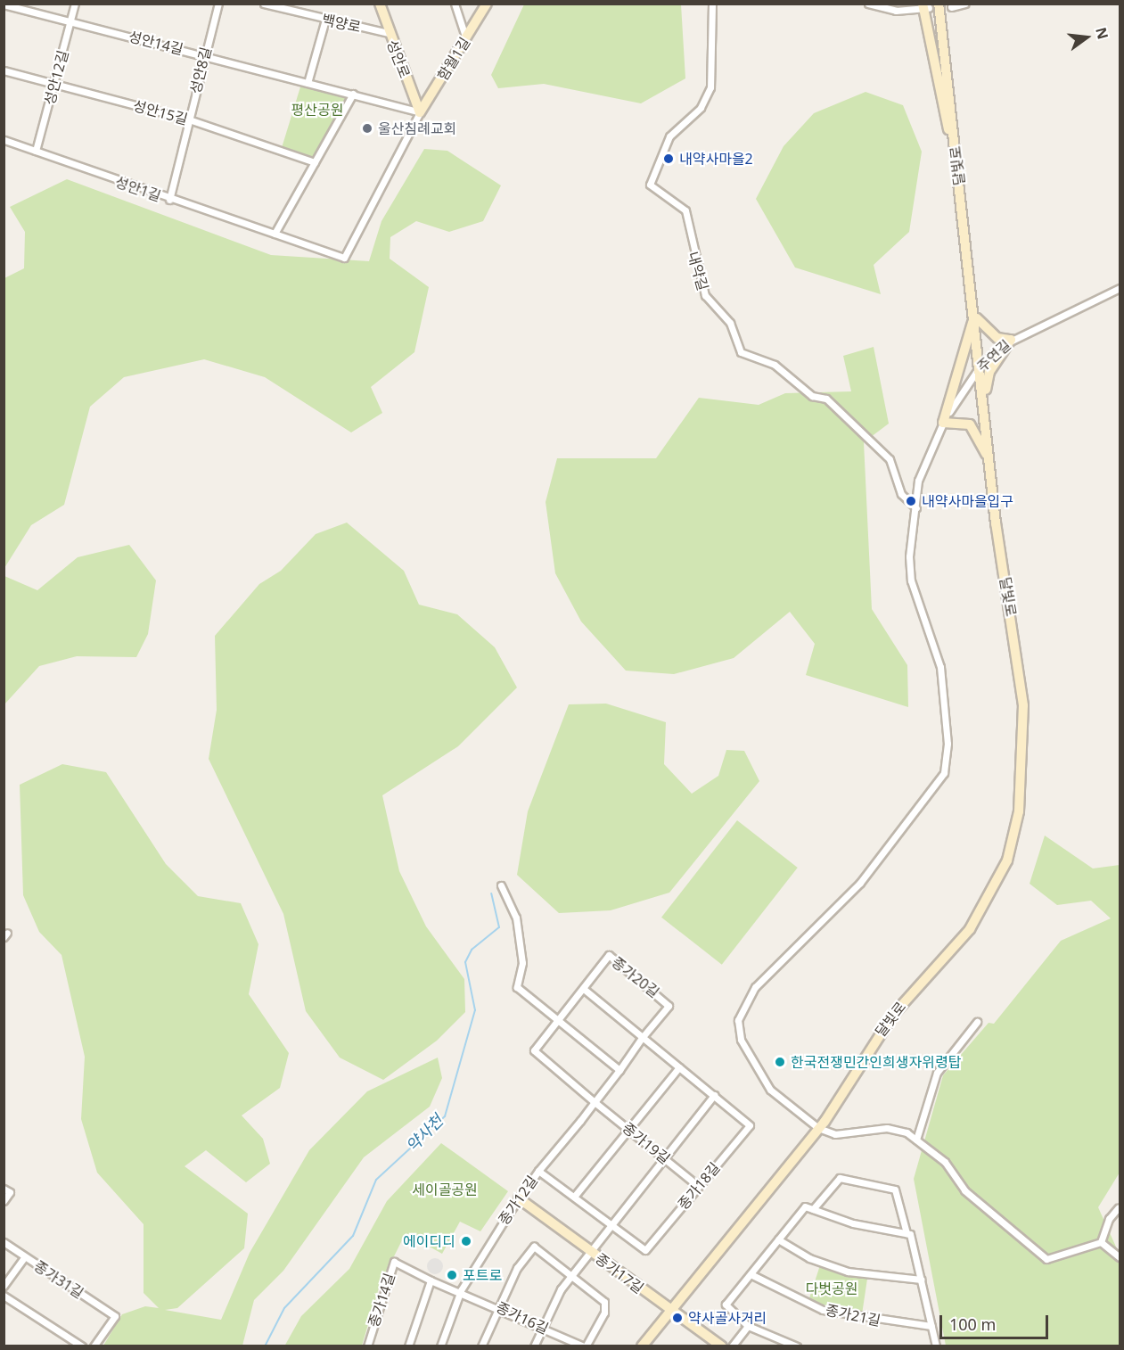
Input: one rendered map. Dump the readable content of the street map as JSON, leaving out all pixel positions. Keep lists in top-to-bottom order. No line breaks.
{"streets":{"main road":["성안로","함월1길","달빛로","종가17길"],"street":["백양로","성안14길","성안8길","성안12길","성안15길","성안1길","내약길","주연길","종가20길","종가19길","종가18길","종가12길","종가31길","종가14길","종가21길","종가16길"]},"crossings":[["백양로","성안로"],["성안14길","성안로"],["성안14길","함월1길"],["성안14길","성안8길"],["성안14길","성안12길"],["성안14길","성안1길"],["성안로","함월1길"],["성안로","성안1길"],["함월1길","성안1길"],["성안8길","성안15길"],["성안8길","성안1길"],["성안12길","성안15길"],["성안12길","성안1길"],["달빛로","주연길"],["달빛로","종가17길"],["내약길","주연길"],["종가20길","종가19길"],["종가20길","종가18길"],["종가20길","종가12길"],["종가19길","종가18길"],["종가19길","종가12길"],["종가18길","종가12길"],["종가12길","종가17길"],["종가12길","종가14길"],["종가12길","종가16길"],["종가14길","종가16길"]],"water":["약사천"],"parks":["평산공원","세이골공원","다벗공원"],"places":["울산침례교회","내약사마을2","내약사마을입구","한국전쟁민간인희생자위령탑","에이디디","포트로","약사골사거리"],"scale_bar":"100 m","north":"right"}
